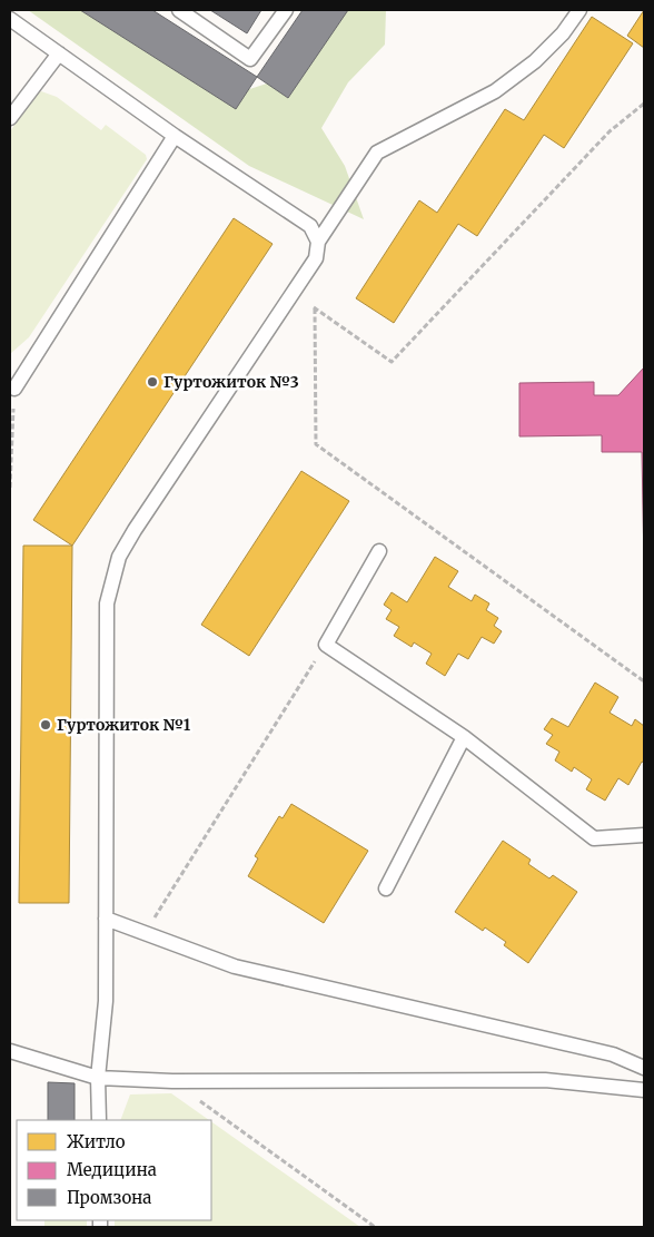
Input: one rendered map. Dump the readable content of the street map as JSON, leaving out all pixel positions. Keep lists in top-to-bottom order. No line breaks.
{"places":["Гуртожиток №3","Гуртожиток №1"],"legend":["Житло","Медицина","Промзона"]}
